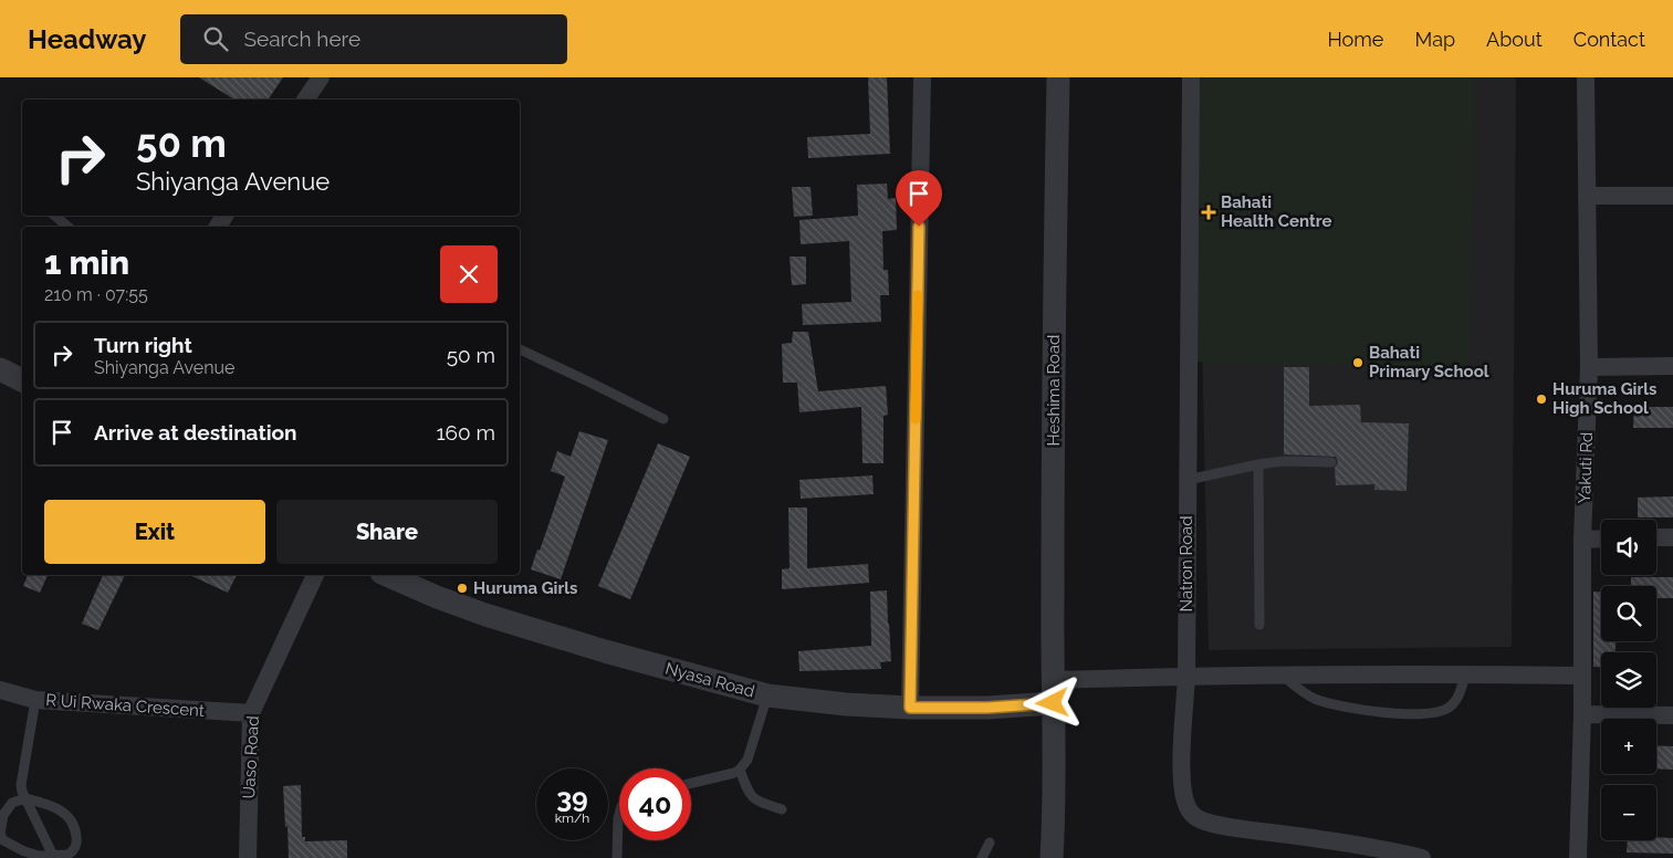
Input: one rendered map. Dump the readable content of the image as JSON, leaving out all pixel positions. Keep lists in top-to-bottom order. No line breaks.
{"streets":{"street":["Heshima Road","Yakuti Rd","Natron Road","Nyasa Road","R Ui Rwaka Crescent","Uaso Road"]},"crossings":[["Heshima Road","Nyasa Road"],["R Ui Rwaka Crescent","Uaso Road"]],"places":{"health":["Bahati Health Centre"],"other":["Bahati Primary School","Huruma Girls High School","Huruma Girls"]},"page":{"header":"Headway","search":"Search here","nav":["Home","Map","About","Contact"],"turn":["50 m","Shiyanga Avenue"],"heading":["1 min","210 m · 07:55"],"list":[{"name":"Turn right","note":"Shiyanga Avenue","value":"50 m"},{"name":"Arrive at destination","value":"160 m"}],"buttons":["Exit","Share"],"map_buttons":["+","−"],"speed":"39 km/h","limit":"40"}}
